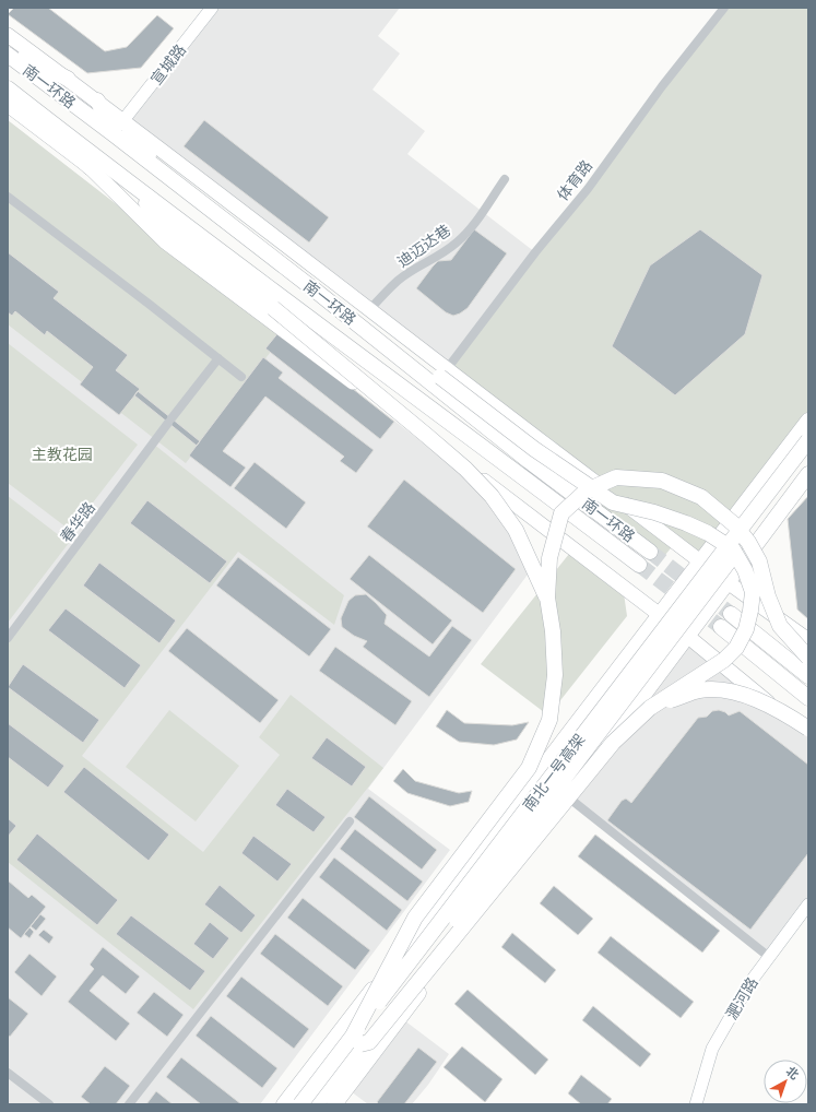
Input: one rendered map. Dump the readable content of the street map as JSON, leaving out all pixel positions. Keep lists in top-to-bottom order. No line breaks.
{"streets":{"highway":["南一环路","南北一号高架"],"street":["宣城路","体育路","迪迈达巷","春华路","淝河路"]},"parks":["主教花园"],"north":"top right"}
